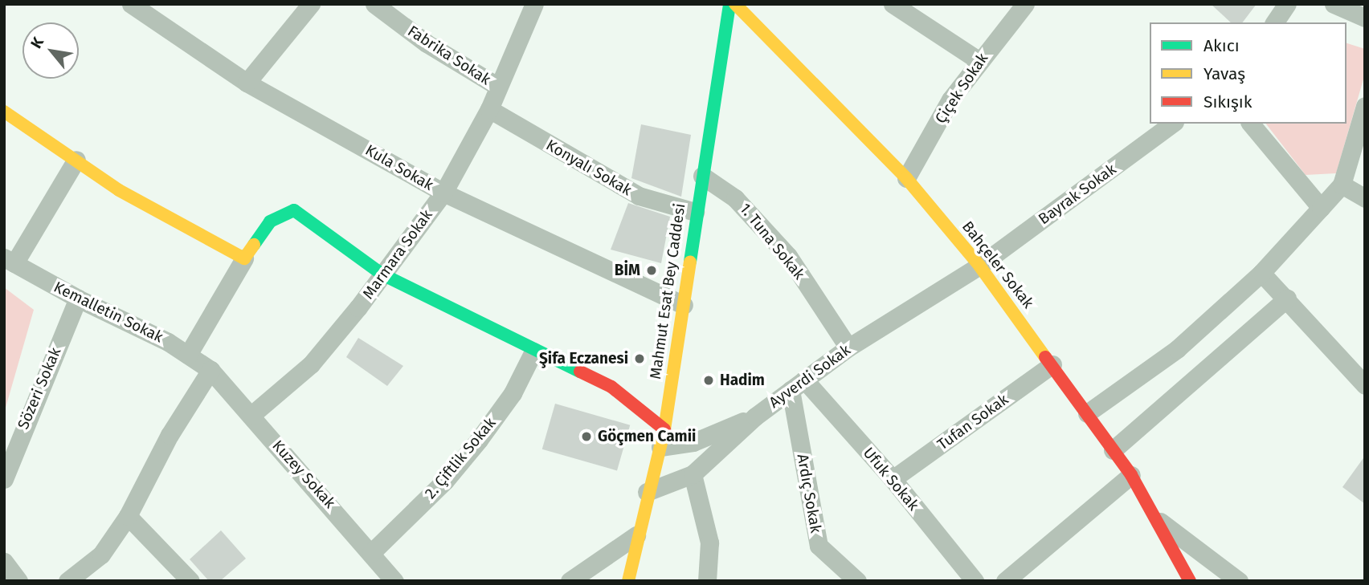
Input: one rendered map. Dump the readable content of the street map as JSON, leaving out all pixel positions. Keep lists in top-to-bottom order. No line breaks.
{"streets":{"street":["Fabrika Sokak","Çiçek Sokak","Kula Sokak","Konyalı Sokak","Bayrak Sokak","1. Tuna Sokak","Marmara Sokak","Bahçeler Sokak","Mahmut Esat Bey Caddesi","Kemalletin Sokak","Ayverdi Sokak","Sözeri Sokak","Tufan Sokak","2. Çiftlik Sokak","Kuzey Sokak","Ufuk Sokak","Ardıç Sokak"]},"crossings":[["Fabrika Sokak","Marmara Sokak"],["Çiçek Sokak","Bahçeler Sokak"],["Kula Sokak","Marmara Sokak"],["Kula Sokak","Mahmut Esat Bey Caddesi"],["Konyalı Sokak","Marmara Sokak"],["Konyalı Sokak","Mahmut Esat Bey Caddesi"],["Bayrak Sokak","Bahçeler Sokak"],["Bayrak Sokak","Ayverdi Sokak"],["1. Tuna Sokak","Mahmut Esat Bey Caddesi"],["1. Tuna Sokak","Ayverdi Sokak"],["Marmara Sokak","Kuzey Sokak"],["Bahçeler Sokak","Ayverdi Sokak"],["Bahçeler Sokak","Tufan Sokak"],["Mahmut Esat Bey Caddesi","Ayverdi Sokak"],["Kemalletin Sokak","Sözeri Sokak"],["Kemalletin Sokak","Kuzey Sokak"],["Ayverdi Sokak","Ufuk Sokak"],["Ayverdi Sokak","Ardıç Sokak"],["Tufan Sokak","Ufuk Sokak"],["2. Çiftlik Sokak","Kuzey Sokak"],["Ufuk Sokak","Ardıç Sokak"]],"places":["BİM","Şifa Eczanesi","Hadim","Göçmen Camii"],"legend":["Akıcı","Yavaş","Sıkışık"],"north":"top left"}
